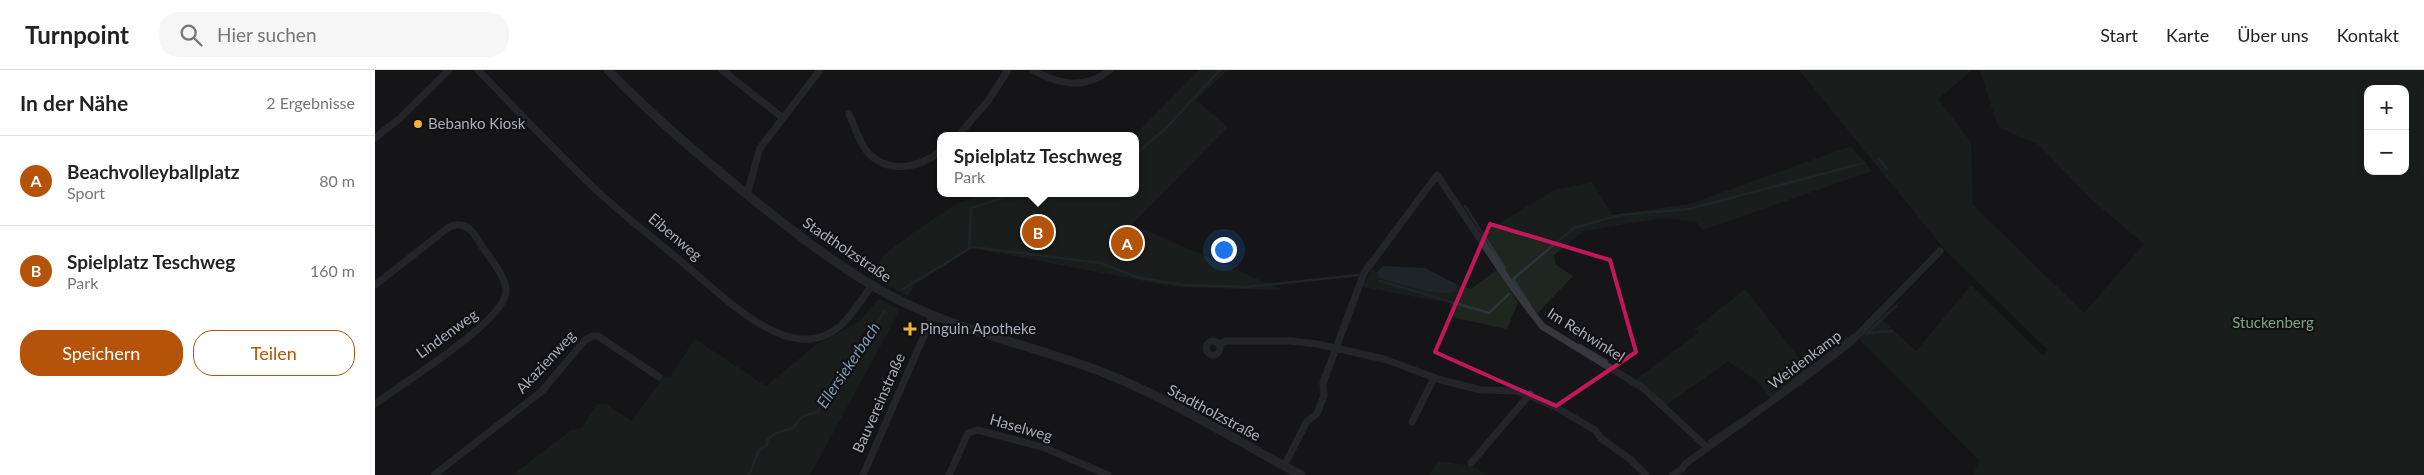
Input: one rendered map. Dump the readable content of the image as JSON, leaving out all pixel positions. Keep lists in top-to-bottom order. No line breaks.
{"streets":{"street":["Eibenweg","Stadtholzstraße","Lindenweg","Im Rehwinkel","Weidenkamp","Akazienweg","Bauvereinstraße","Haselweg"]},"crossings":[["Eibenweg","Stadtholzstraße"],["Stadtholzstraße","Bauvereinstraße"],["Im Rehwinkel","Weidenkamp"]],"water":["Ellersiekerbach"],"parks":["Stuckenberg"],"places":{"other":["Bebanko Kiosk"],"health":["Pinguin Apotheke"]},"page":{"header":"Turnpoint","search":"Hier suchen","nav":["Start","Karte","Über uns","Kontakt"],"heading":["In der Nähe","2 Ergebnisse"],"map_buttons":["+","−"],"popup":["Spielplatz Teschweg","Park"],"list":[{"mark":"A","name":"Beachvolleyballplatz","note":"Sport","value":"80 m"},{"mark":"B","name":"Spielplatz Teschweg","note":"Park","value":"160 m"}],"pins":["B","A"],"buttons":["Speichern","Teilen"]}}
